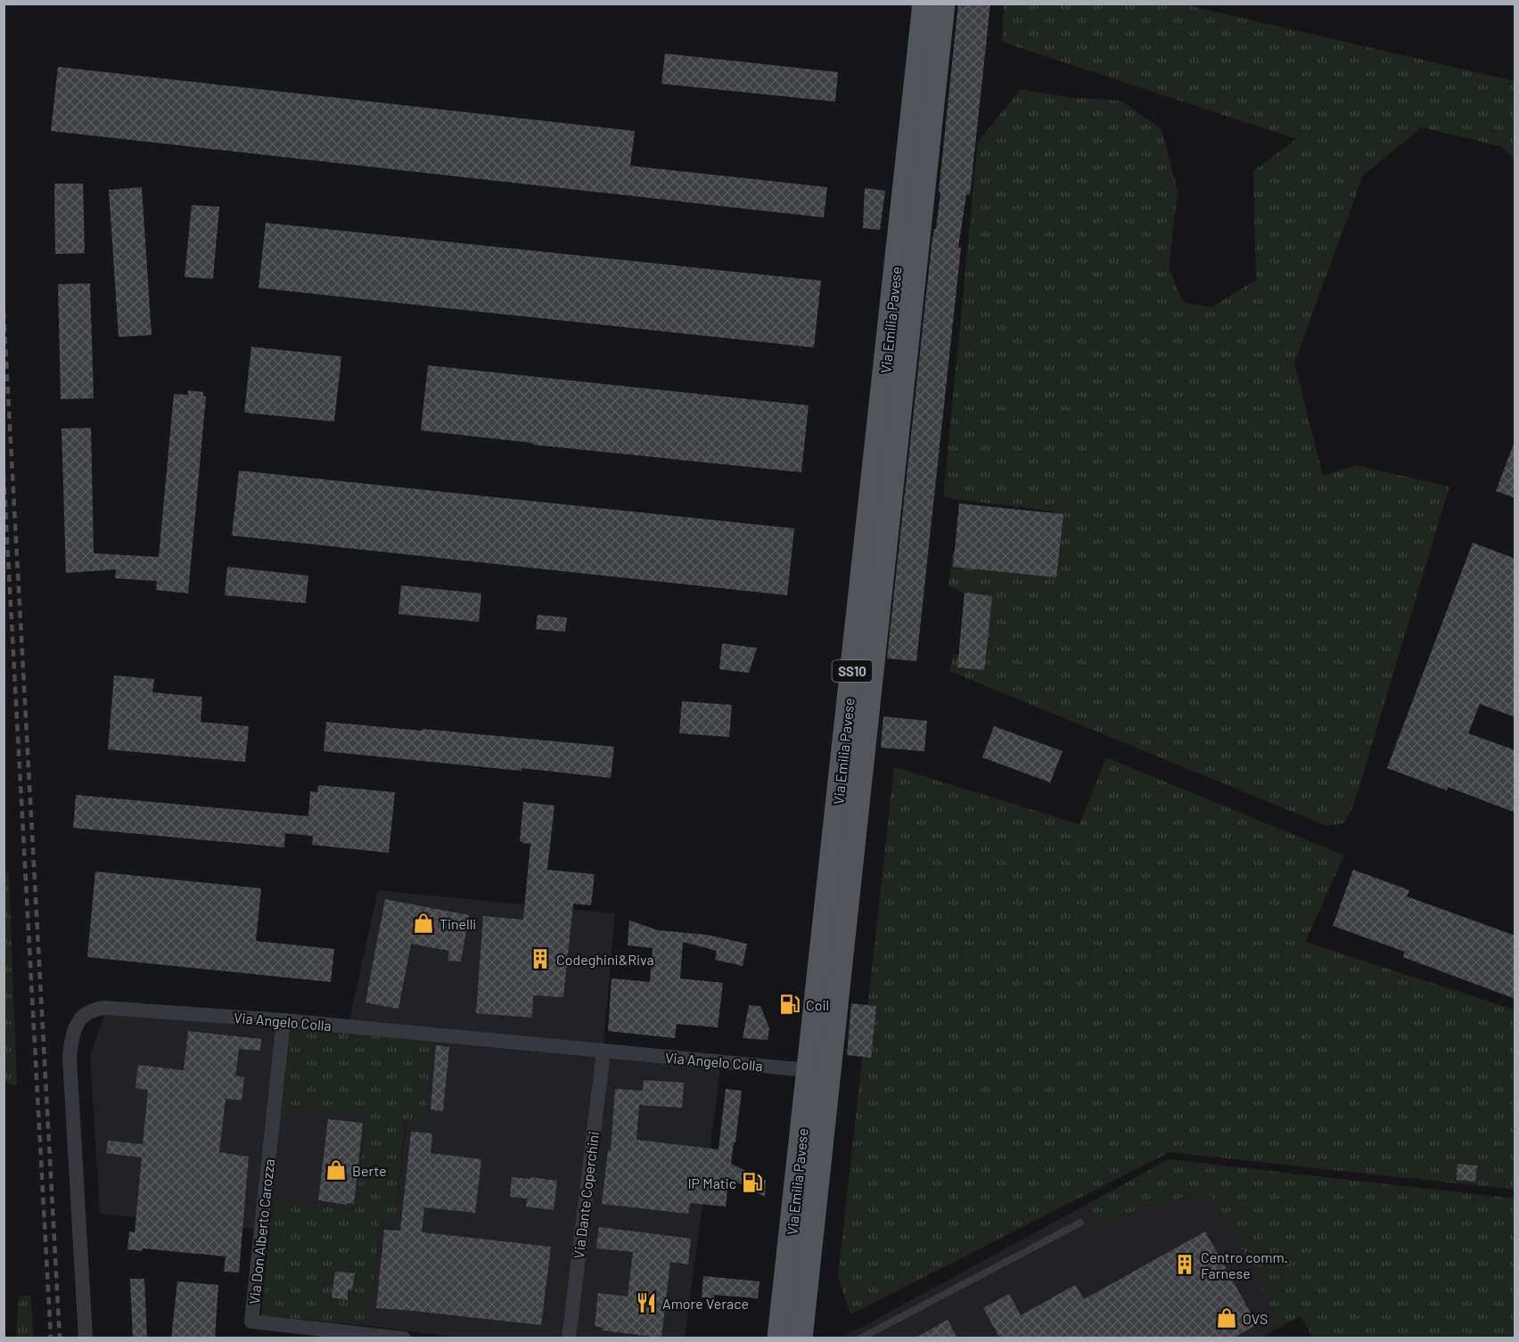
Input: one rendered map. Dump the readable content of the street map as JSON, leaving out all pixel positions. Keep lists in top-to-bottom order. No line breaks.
{"streets":{"main road":["Via Emilia Pavese","SS10"],"street":["Via Angelo Colla","Via Dante Coperchini","Via Don Alberto Carozza"]},"crossings":[["Via Emilia Pavese","Via Angelo Colla"],["Via Angelo Colla","Via Dante Coperchini"],["Via Angelo Colla","Via Don Alberto Carozza"]],"places":{"shop":["Tinelli","Berte","OVS"],"building":["Codeghini&Riva","Centro comm. Farnese"],"fuel station":["Coil","IP Matic"],"restaurant":["Amore Verace"]}}
